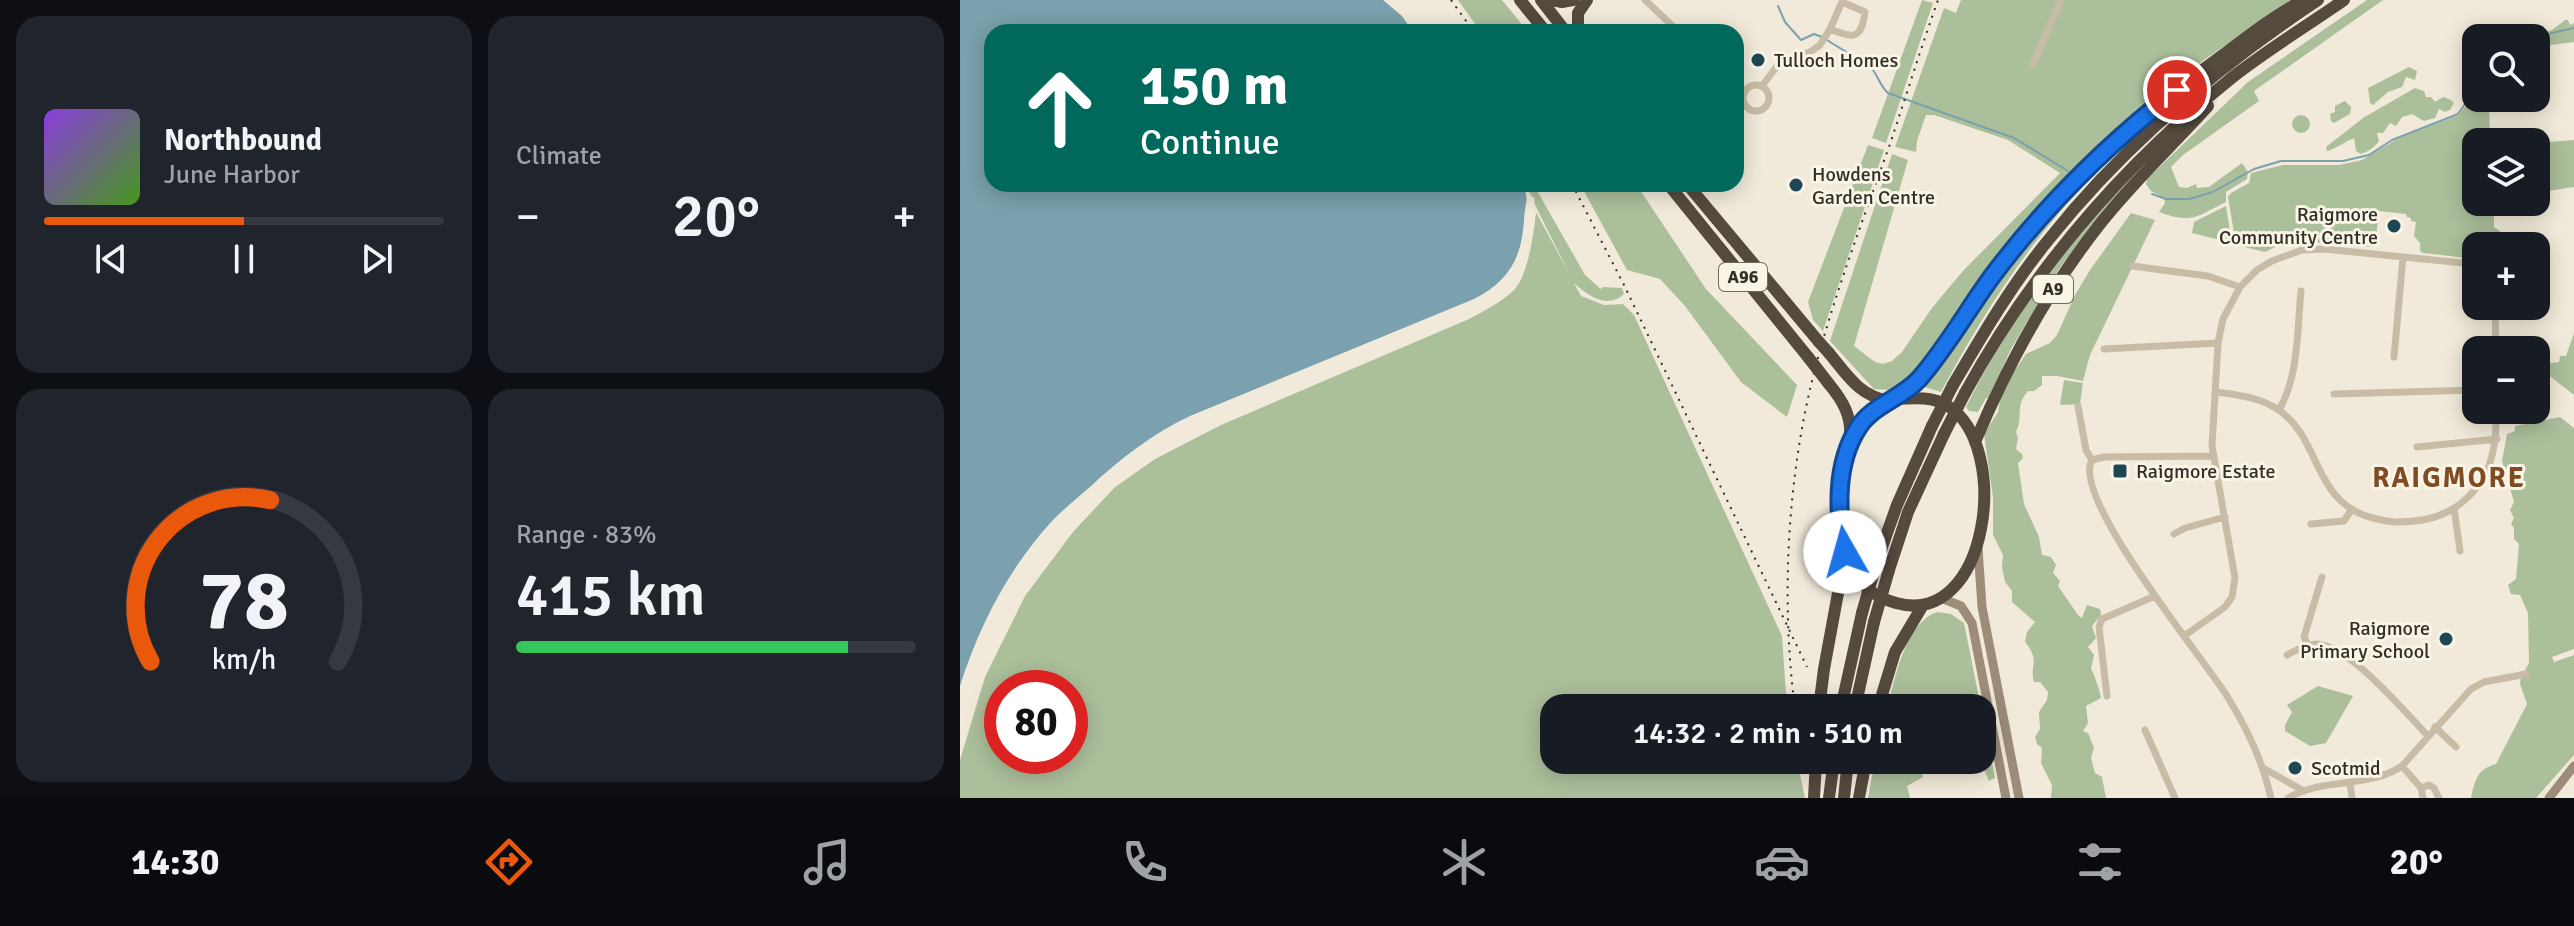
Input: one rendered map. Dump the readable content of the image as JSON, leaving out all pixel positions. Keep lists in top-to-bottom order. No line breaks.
{"streets":{"highway":["A96","A9"]},"crossings":[["A96","A9"]],"districts":["RAIGMORE"],"places":{"other":["Tulloch Homes","Howdens Garden Centre","Raigmore Community Centre","Raigmore Primary School","Scotmid"],"transit":["Raigmore Estate"]},"page":{"tile":["Climate",["Range · 83%","415 km"]],"map_buttons":["+","−"],"turn":["150 m","Continue"],"song":["Northbound","June Harbor"],"heat":["−","20°","+"],"limit":"80","trip":"14:32 · 2 min · 510 m","tabs":["14:30","20°"],"gauge":["78","km/h"]}}
